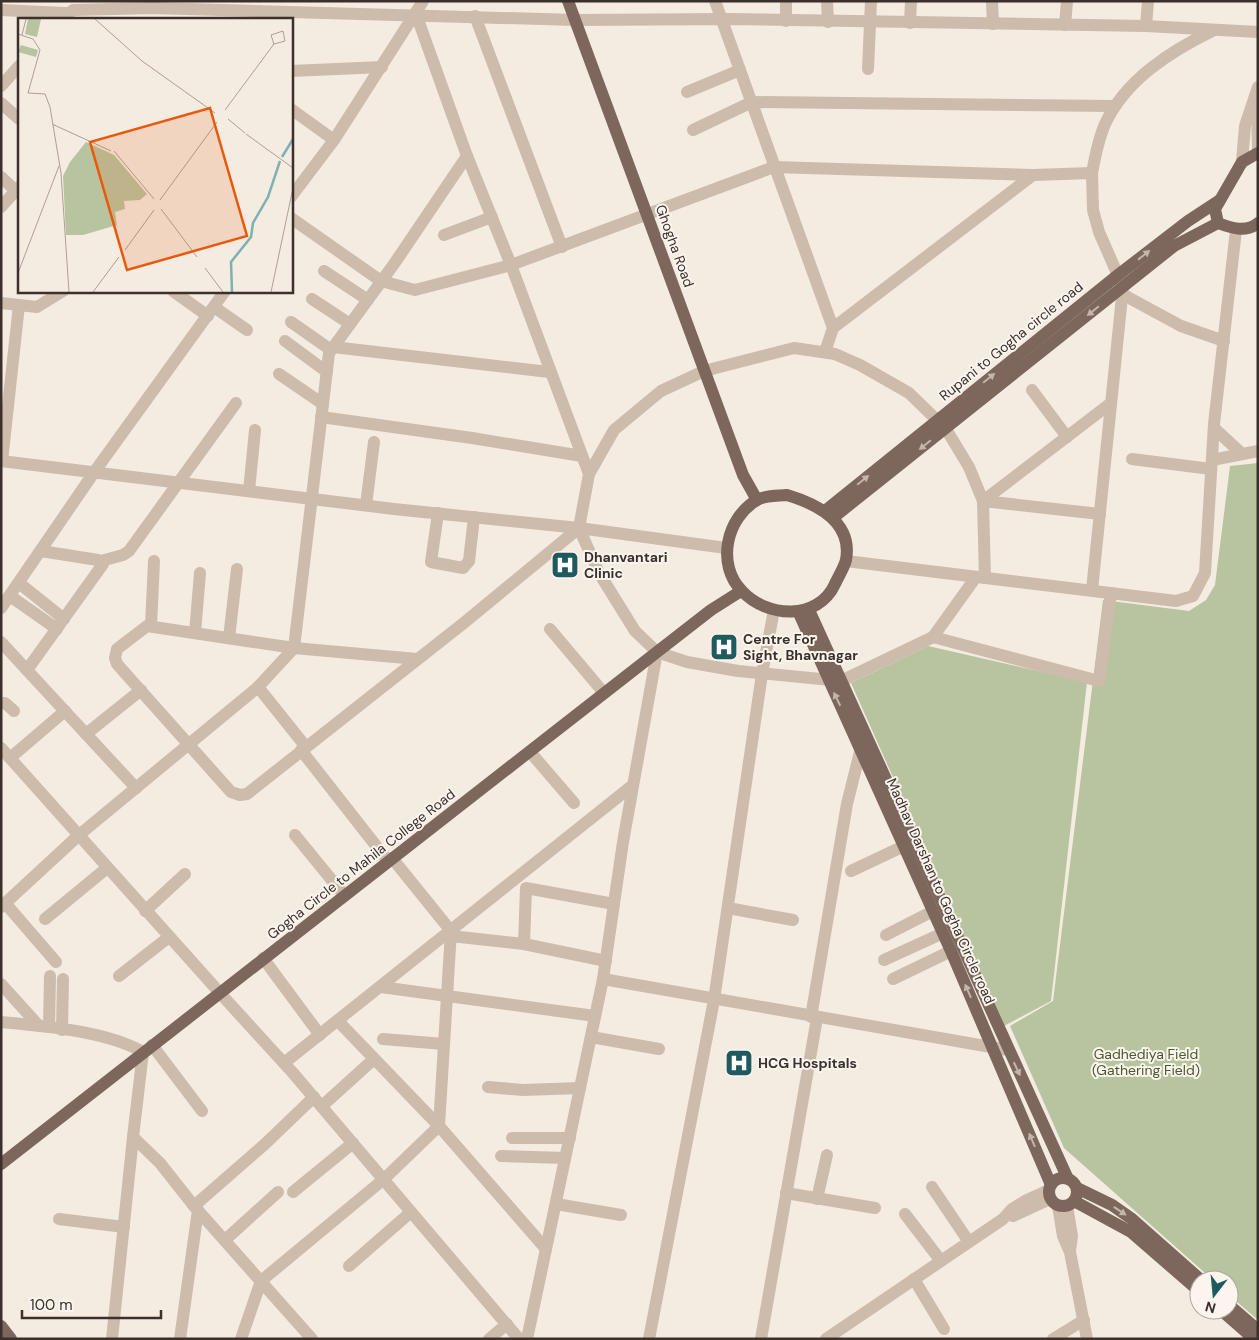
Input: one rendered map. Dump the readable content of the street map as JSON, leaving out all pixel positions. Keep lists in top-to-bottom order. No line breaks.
{"streets":{"main road":["Ghogha Road","Rupani to Gogha circle road","Gogha Circle to Mahila College Road","Madhav Darshan to Gogha Circle road"]},"crossings":[["Ghogha Road","Rupani to Gogha circle road"],["Ghogha Road","Gogha Circle to Mahila College Road"],["Ghogha Road","Madhav Darshan to Gogha Circle road"],["Rupani to Gogha circle road","Gogha Circle to Mahila College Road"],["Rupani to Gogha circle road","Madhav Darshan to Gogha Circle road"],["Gogha Circle to Mahila College Road","Madhav Darshan to Gogha Circle road"]],"parks":["Gadhediya Field (Gathering Field)"],"places":{"hospital":["Dhanvantari Clinic","Centre For Sight, Bhavnagar","HCG Hospitals"]},"scale_bar":"100 m","north":"bottom"}
